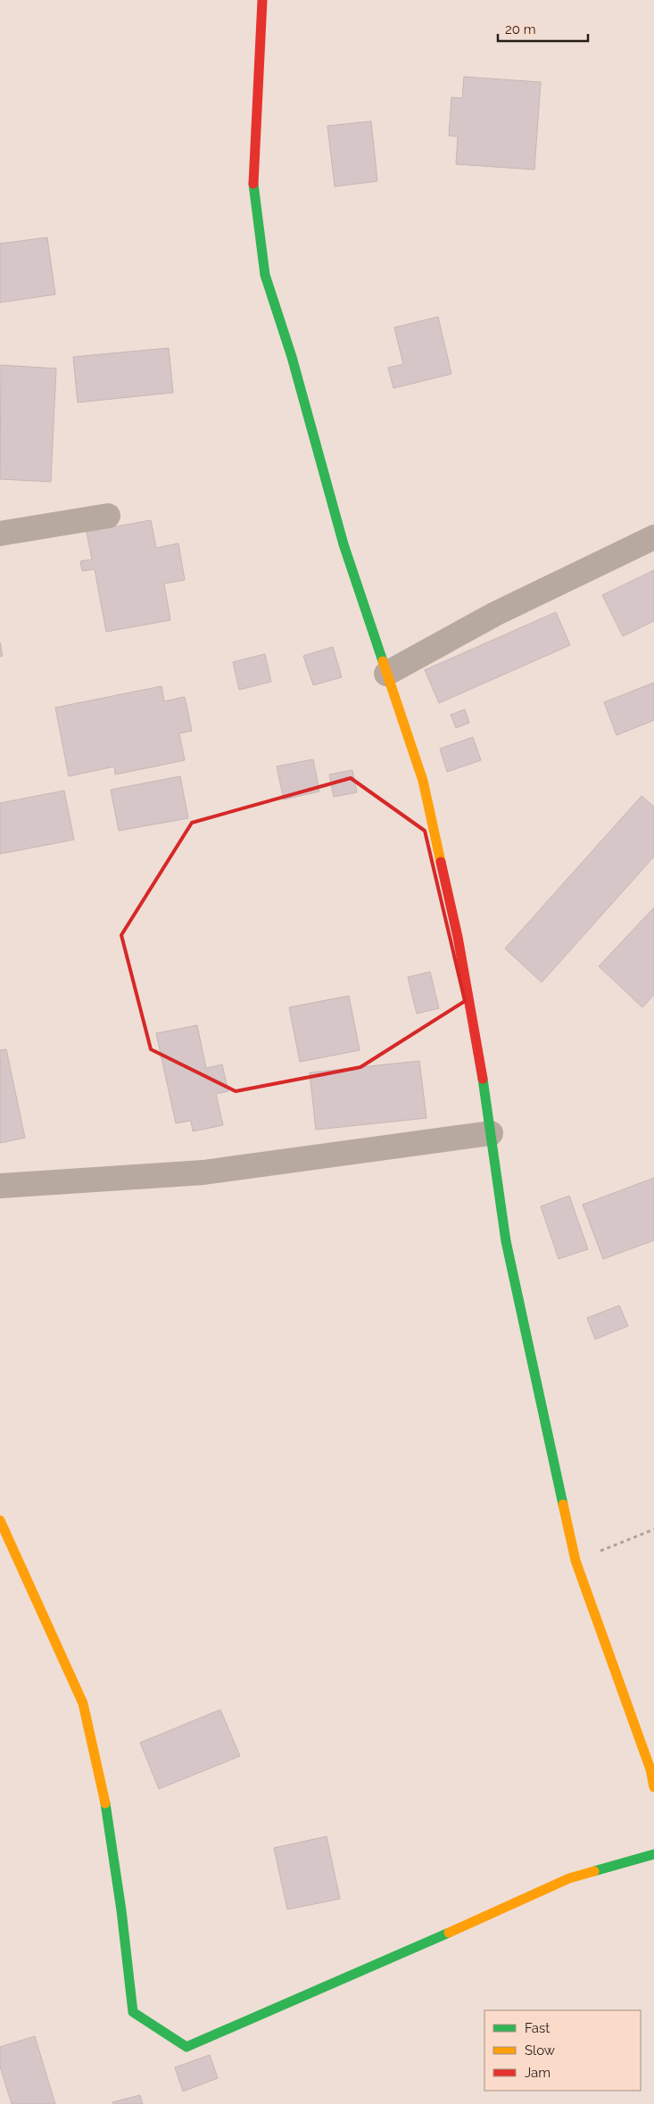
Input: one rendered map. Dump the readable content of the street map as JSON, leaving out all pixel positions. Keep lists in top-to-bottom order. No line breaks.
{"legend":["Fast","Slow","Jam"],"scale_bar":"20 m"}
